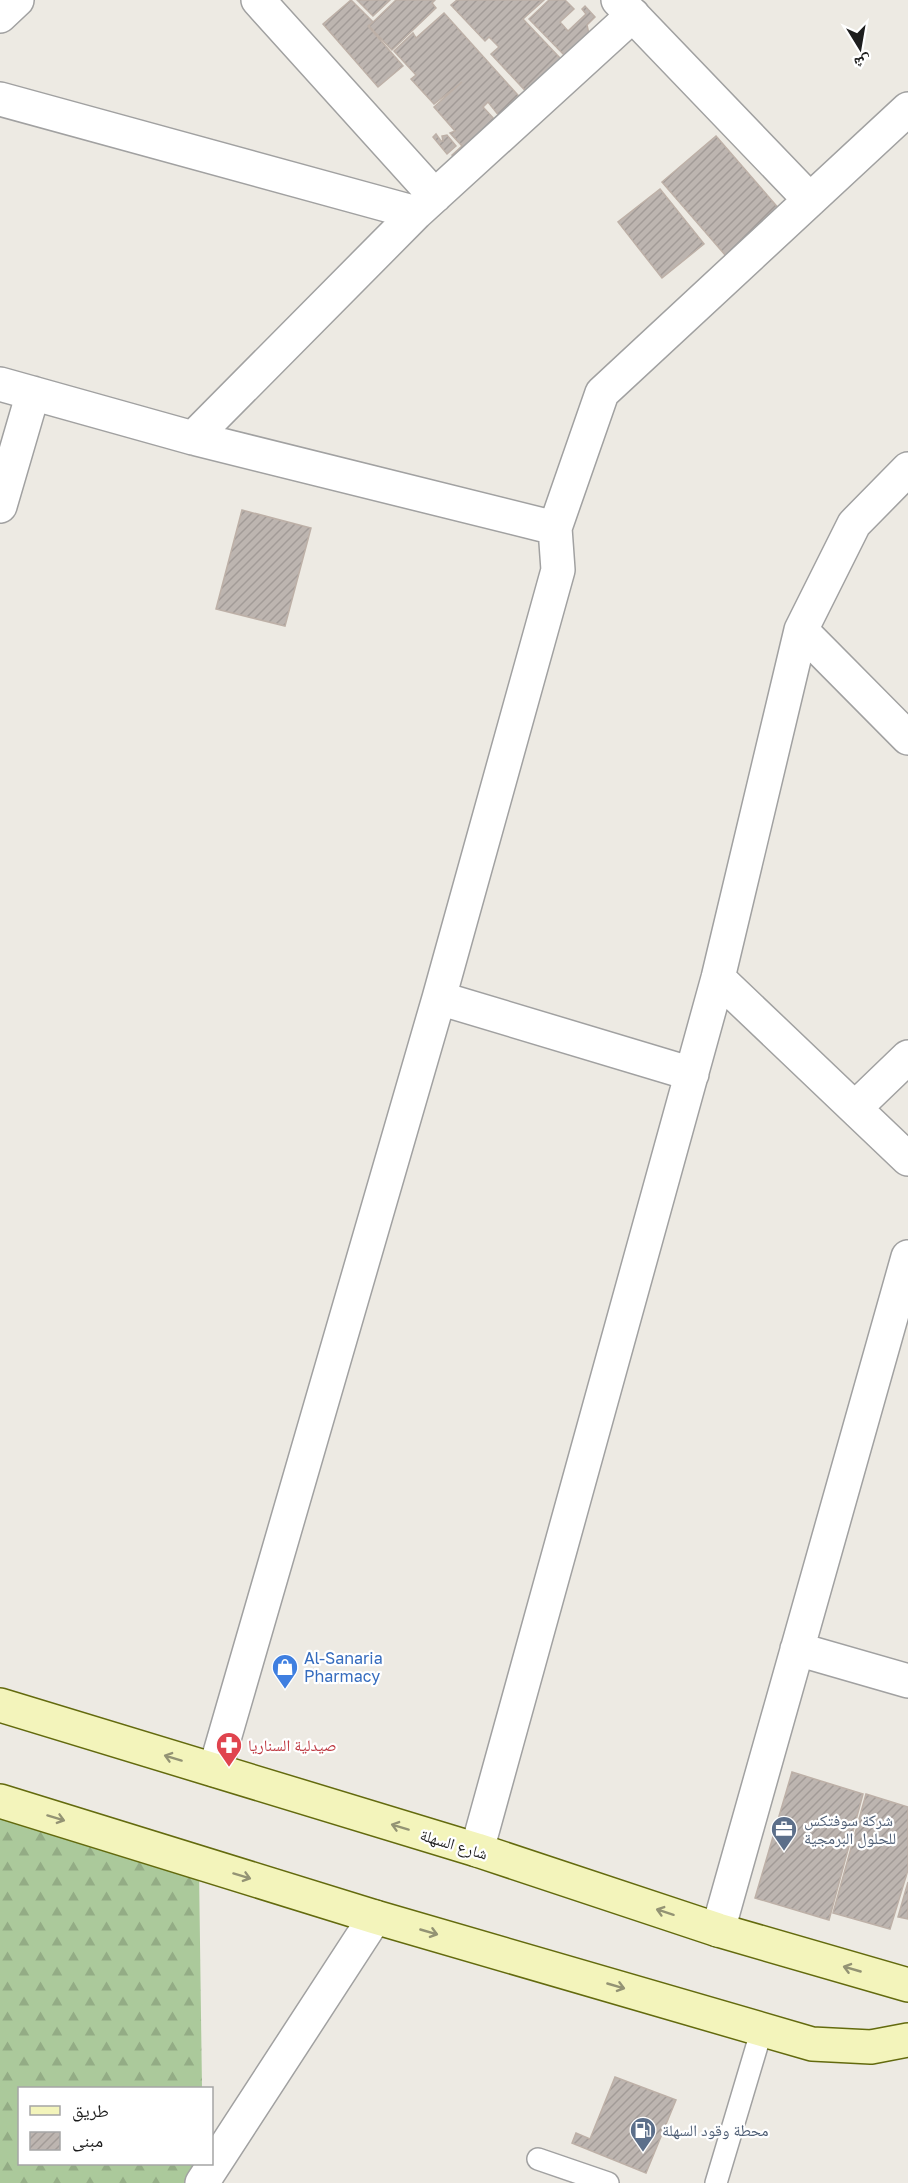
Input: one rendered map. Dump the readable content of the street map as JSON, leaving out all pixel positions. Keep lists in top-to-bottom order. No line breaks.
{"streets":{"main road":["شارع السهلة"]},"places":{"shop":["Al-Sanaria Pharmacy"],"pharmacy":["صيدلية السناريا"],"office":["شركة سوفتكس للحلول البرمجية"],"fuel station":["محطة وقود السهلة"]},"legend":["طريق","مبنى"],"north":"bottom"}
